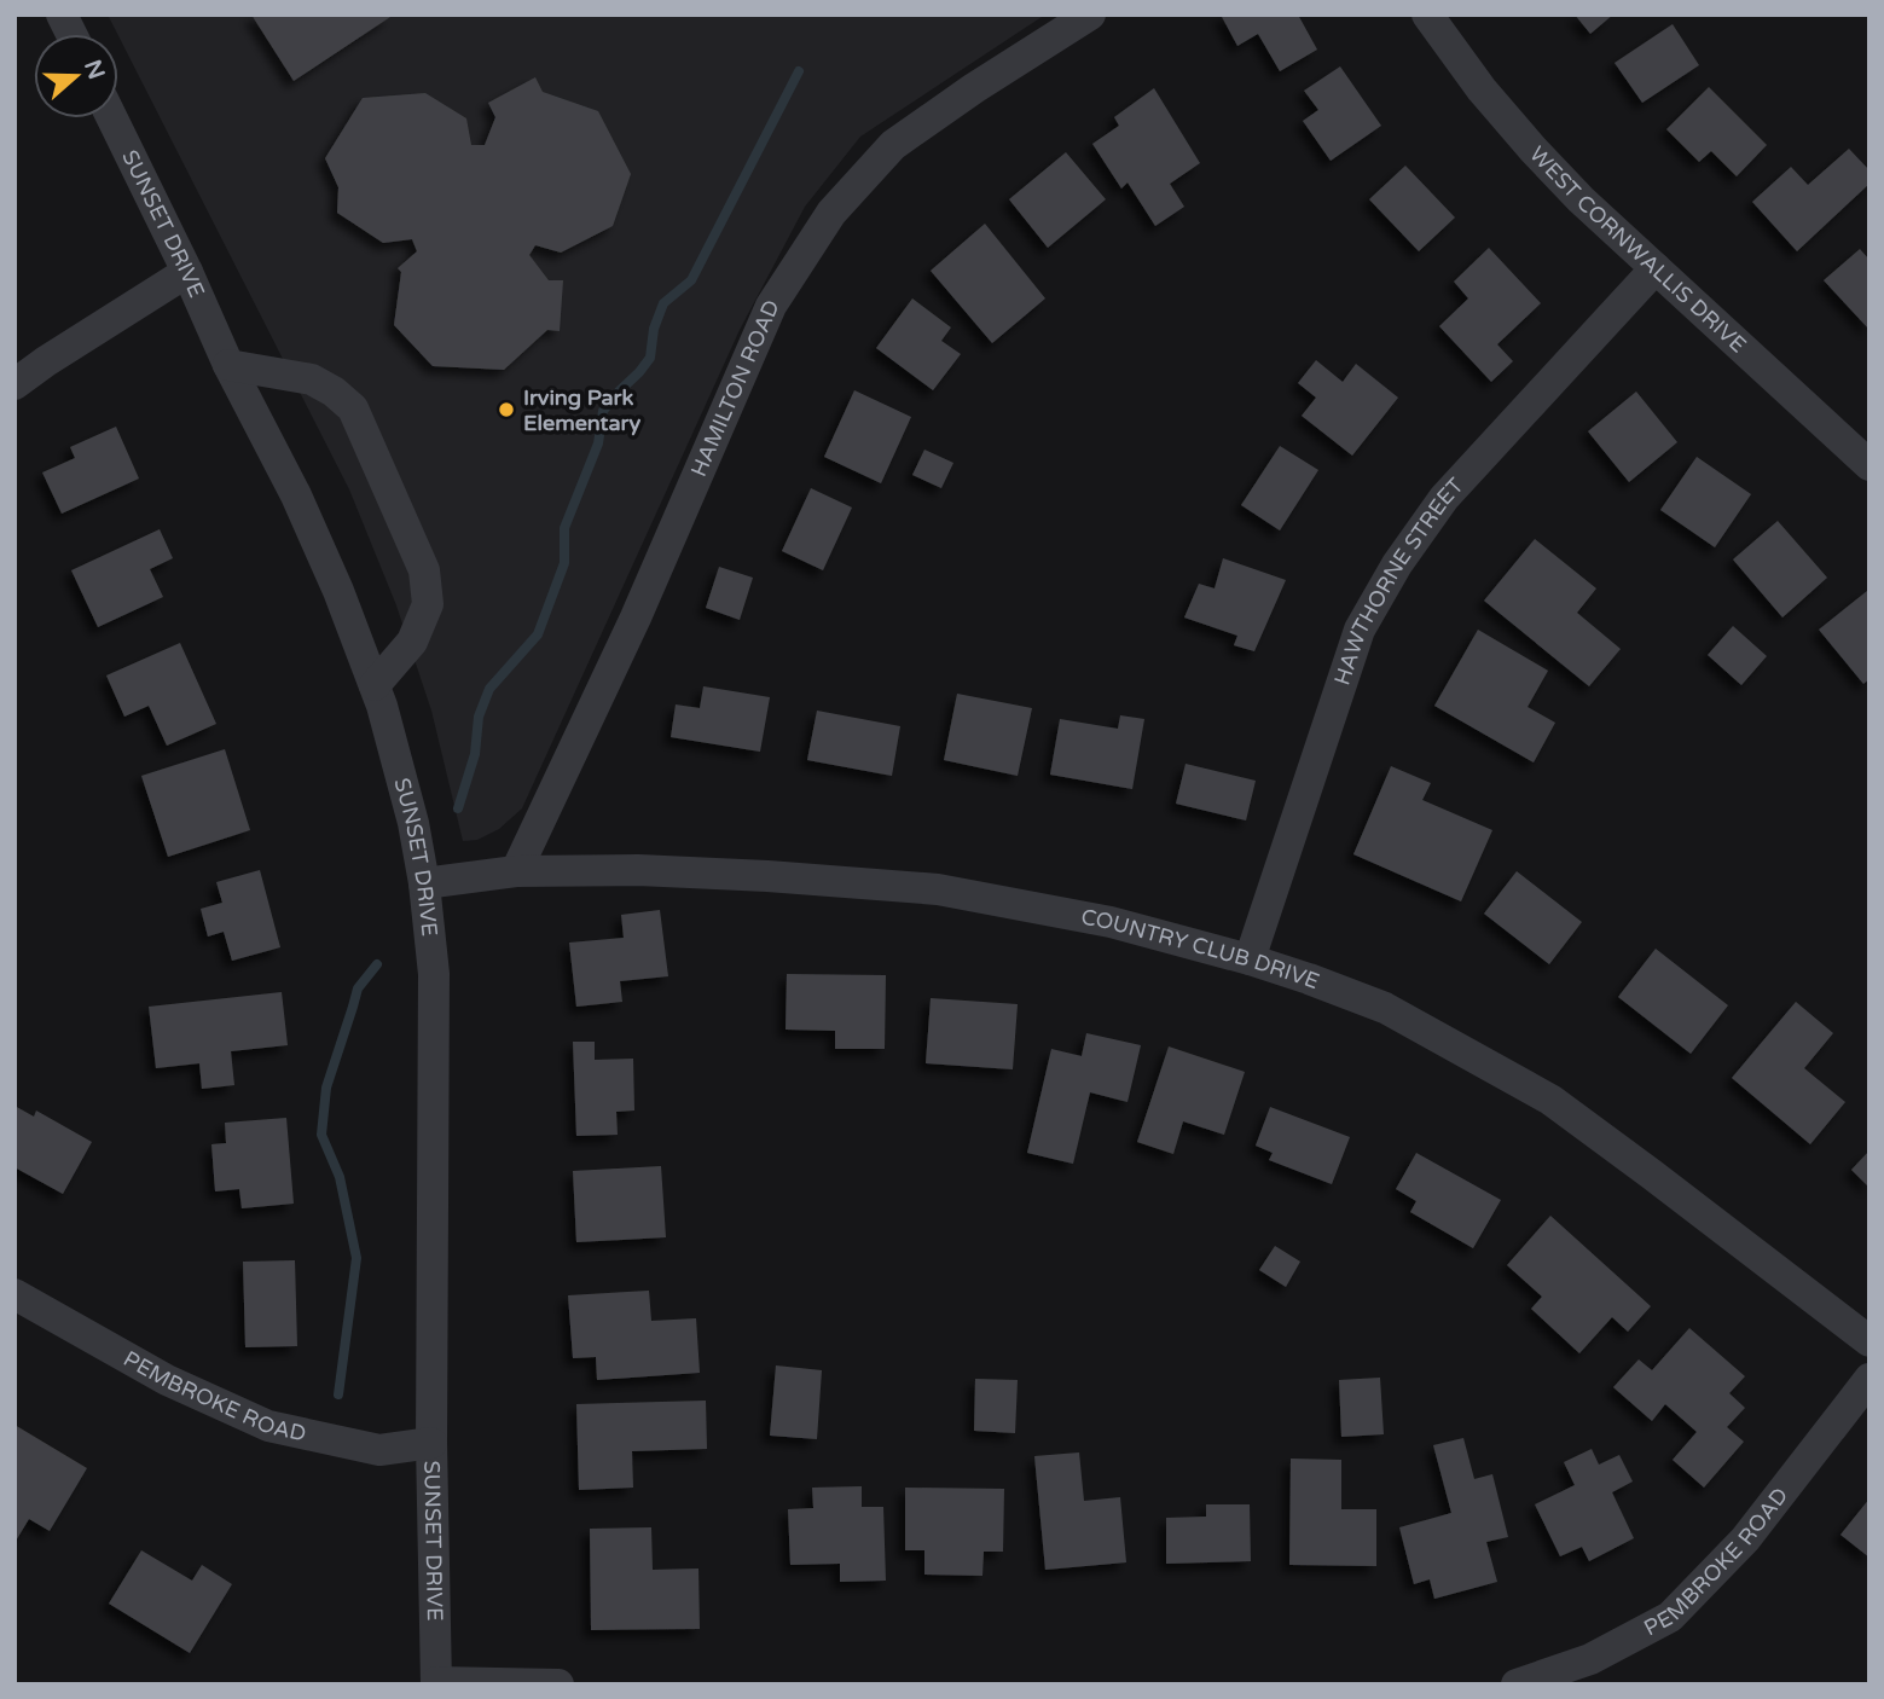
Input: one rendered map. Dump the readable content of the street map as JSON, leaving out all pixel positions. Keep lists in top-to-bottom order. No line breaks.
{"streets":{"street":["SUNSET DRIVE","WEST CORNWALLIS DRIVE","HAMILTON ROAD","HAWTHORNE STREET","COUNTRY CLUB DRIVE","PEMBROKE ROAD"]},"crossings":[["SUNSET DRIVE","COUNTRY CLUB DRIVE"],["SUNSET DRIVE","PEMBROKE ROAD"],["WEST CORNWALLIS DRIVE","HAWTHORNE STREET"],["HAMILTON ROAD","COUNTRY CLUB DRIVE"],["HAWTHORNE STREET","COUNTRY CLUB DRIVE"]],"places":["Irving Park Elementary"],"north":"right"}
